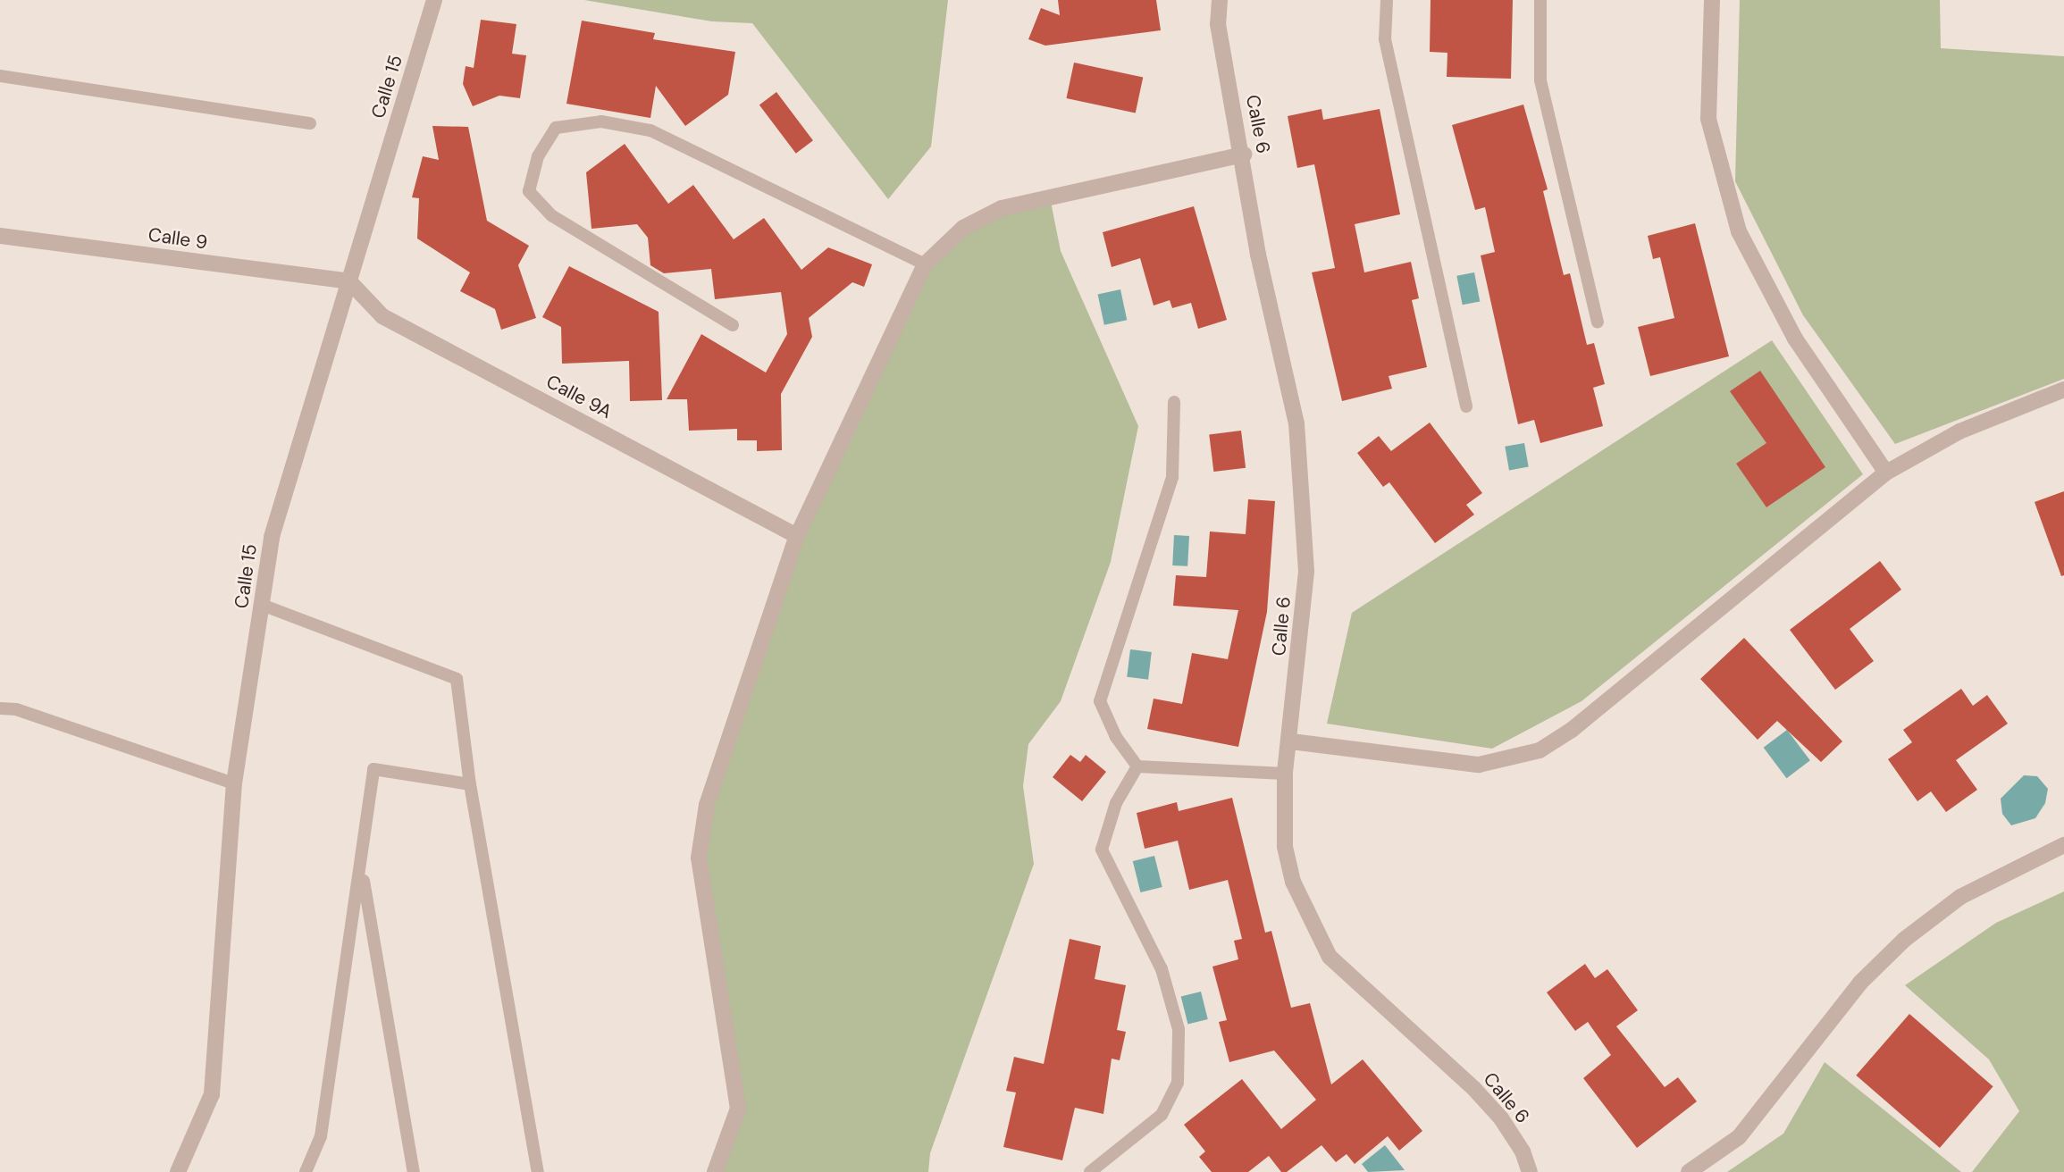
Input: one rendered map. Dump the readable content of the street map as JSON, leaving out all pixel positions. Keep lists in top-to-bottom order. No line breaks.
{"streets":{"street":["Calle 15","Calle 6","Calle 9","Calle 9A"]},"crossings":[["Calle 15","Calle 9"],["Calle 15","Calle 9A"],["Calle 9","Calle 9A"]]}
